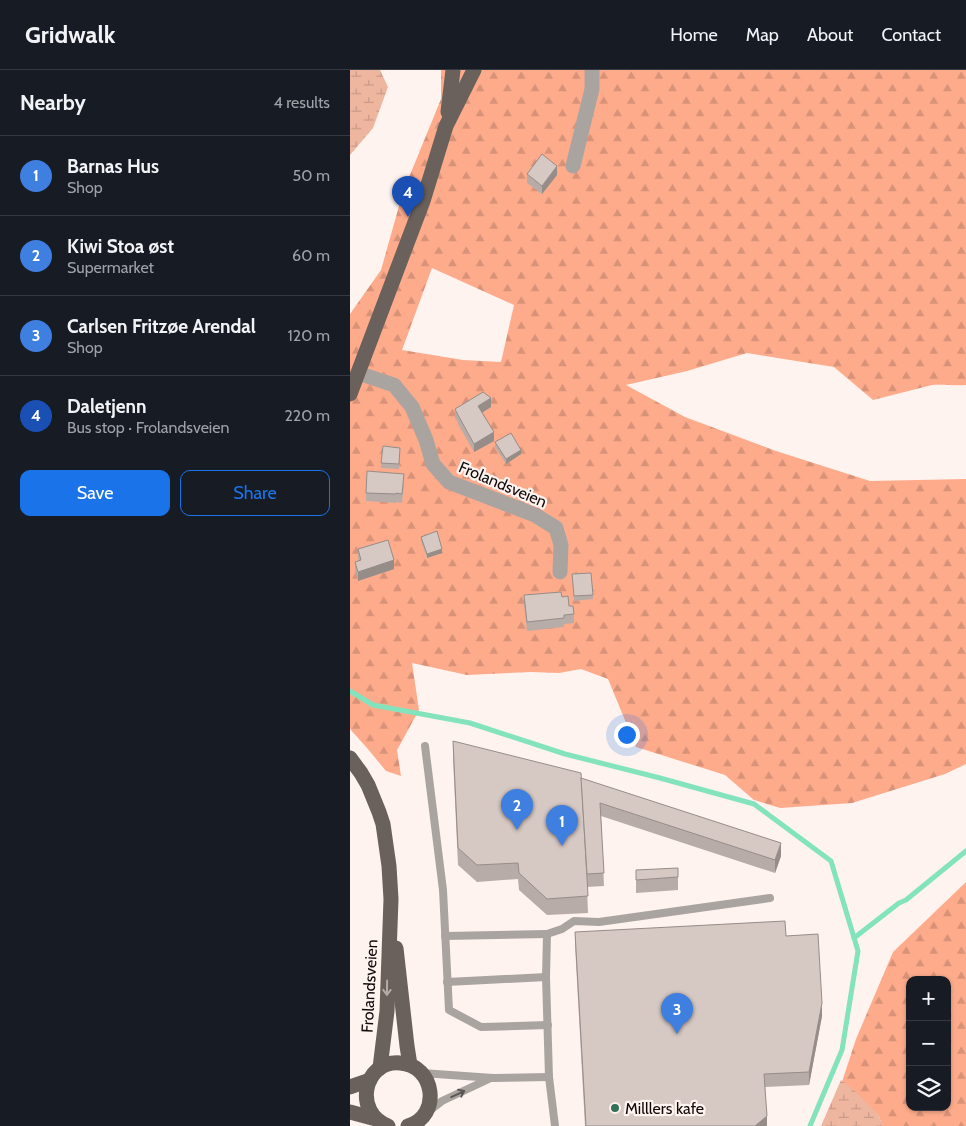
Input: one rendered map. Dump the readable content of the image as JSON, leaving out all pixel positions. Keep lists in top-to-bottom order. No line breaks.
{"streets":{"main road":["Frolandsveien"]},"places":["Milllers kafe"],"page":{"header":"Gridwalk","nav":["Home","Map","About","Contact"],"heading":["Nearby","4 results"],"list":[{"mark":"1","name":"Barnas Hus","note":"Shop","value":"50 m"},{"mark":"2","name":"Kiwi Stoa øst","note":"Supermarket","value":"60 m"},{"mark":"3","name":"Carlsen Fritzøe Arendal","note":"Shop","value":"120 m"},{"mark":"4","name":"Daletjenn","note":"Bus stop · Frolandsveien","value":"220 m"}],"pins":["4","2","1","3"],"buttons":["Save","Share"],"map_buttons":["+","−"]}}
